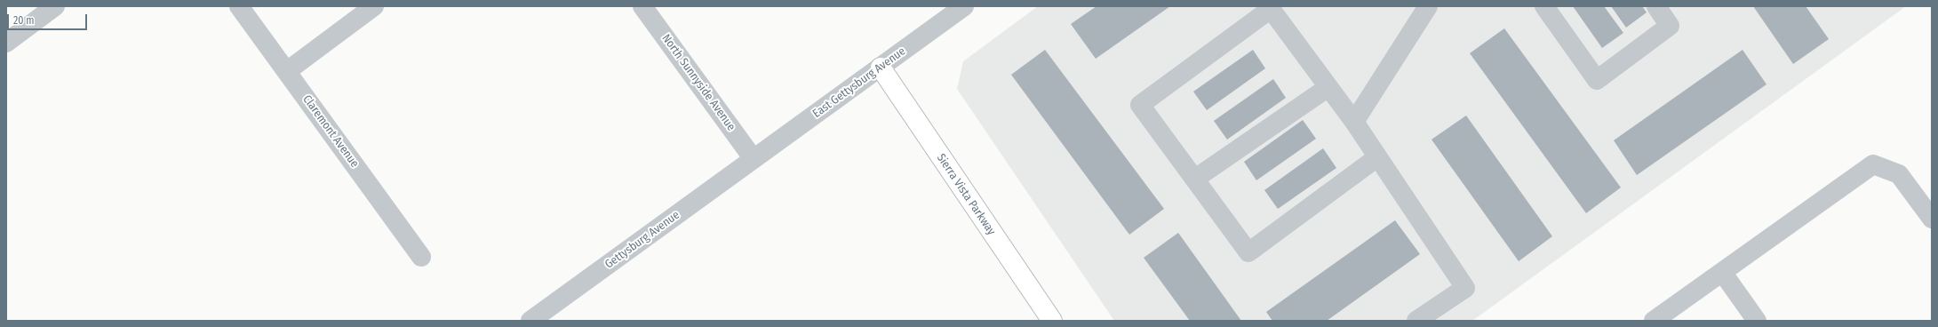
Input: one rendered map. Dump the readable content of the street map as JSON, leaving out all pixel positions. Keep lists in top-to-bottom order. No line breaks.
{"streets":{"main road":["Sierra Vista Parkway"],"street":["North Sunnyside Avenue","East Gettysburg Avenue","Claremont Avenue","Gettysburg Avenue"]},"crossings":[["North Sunnyside Avenue","East Gettysburg Avenue"],["North Sunnyside Avenue","Gettysburg Avenue"],["East Gettysburg Avenue","Sierra Vista Parkway"],["East Gettysburg Avenue","Gettysburg Avenue"]],"scale_bar":"20 m"}
